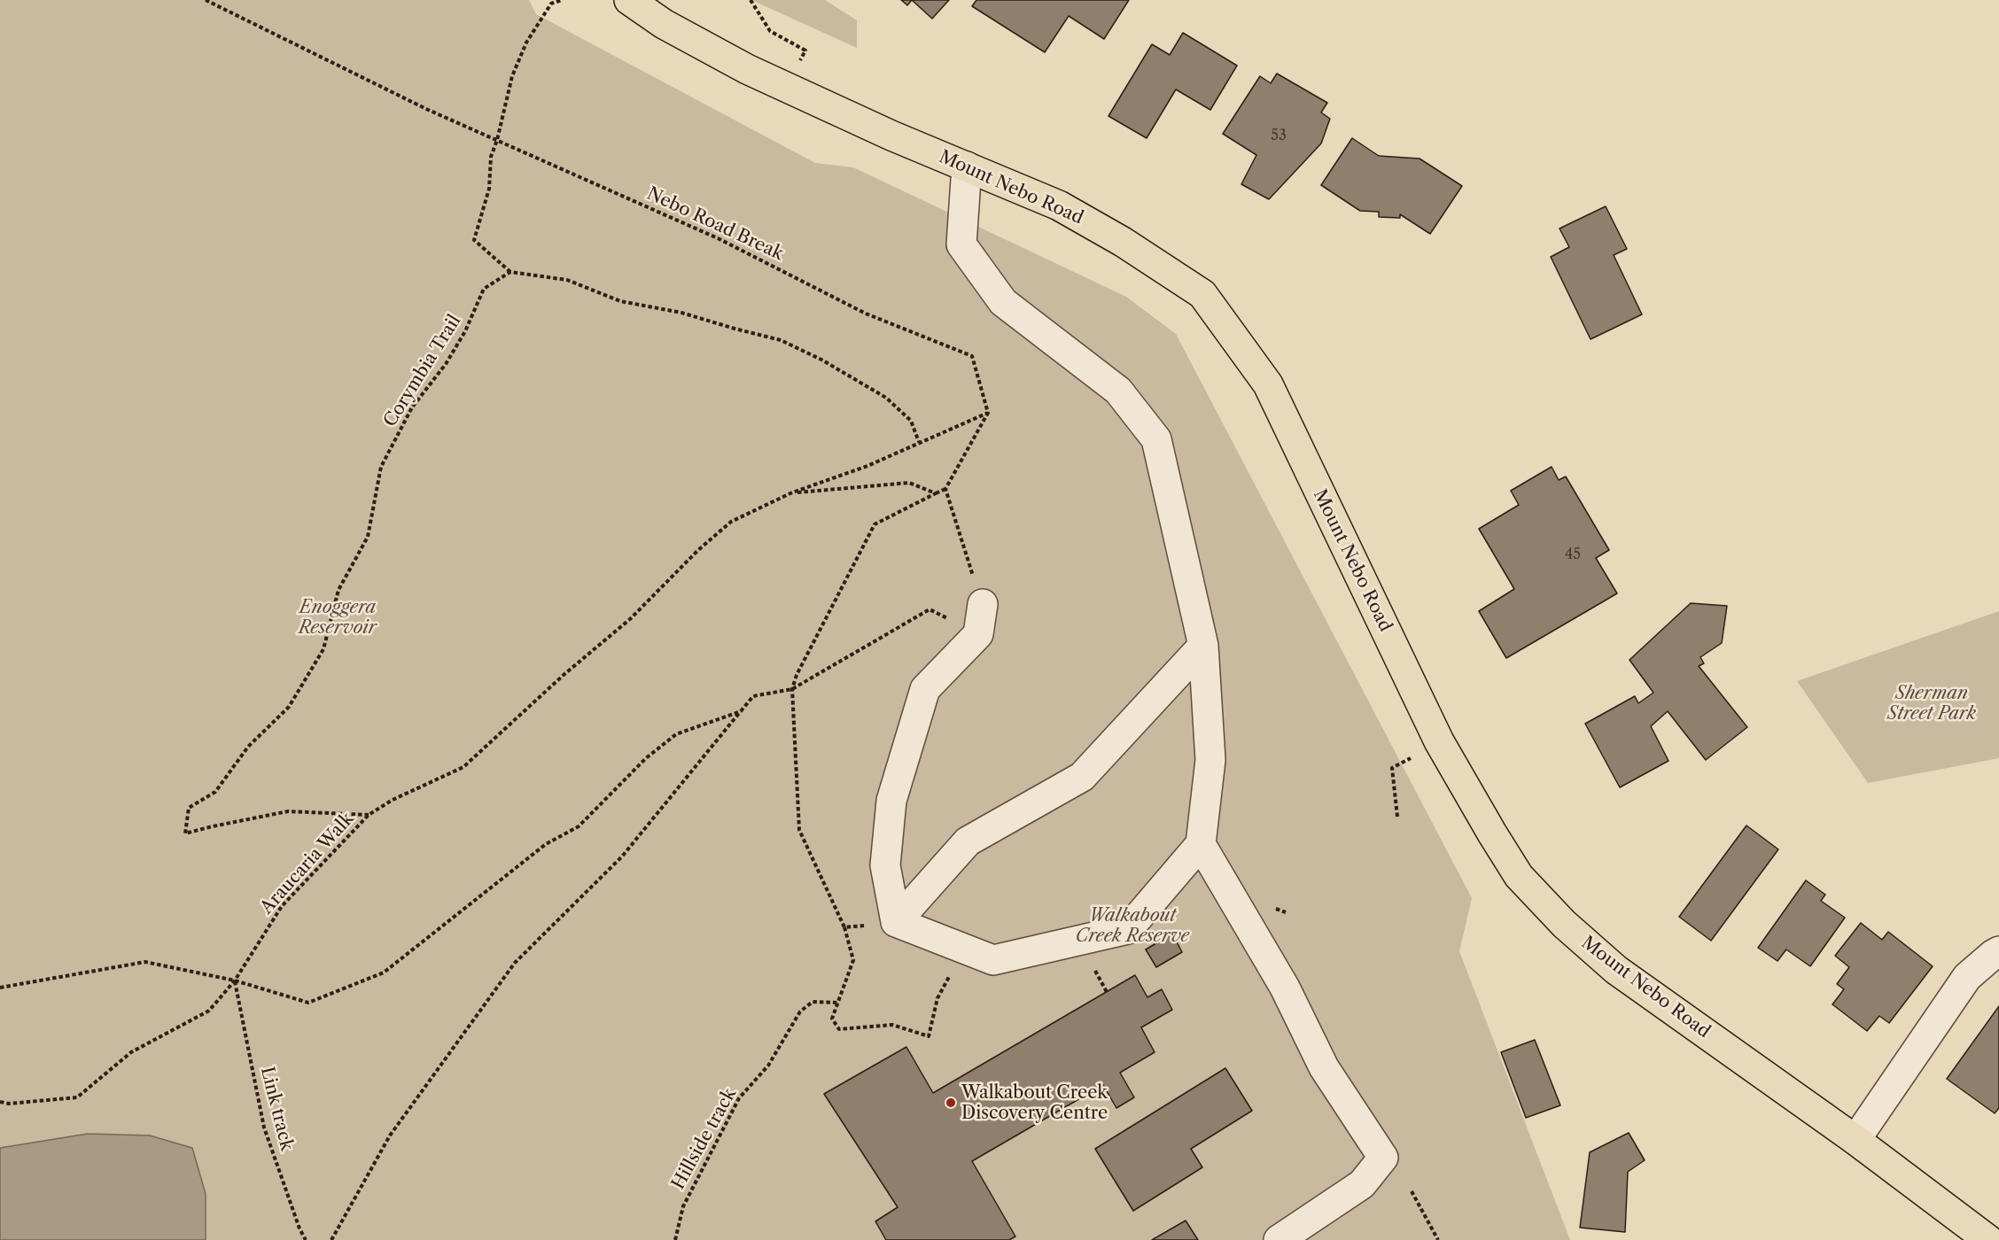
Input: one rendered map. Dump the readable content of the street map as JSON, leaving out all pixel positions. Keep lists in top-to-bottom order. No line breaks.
{"streets":{"main road":["Mount Nebo Road"],"path":["Nebo Road Break","Corymbia Trail","Araucaria Walk","Link track","Hillside track"]},"crossings":[["Corymbia Trail","Araucaria Walk"],["Araucaria Walk","Link track"]],"parks":["Enoggera Reservoir","Sherman Street Park","Walkabout Creek Reserve"],"places":["Walkabout Creek Discovery Centre"],"house_numbers":["53","45"]}
